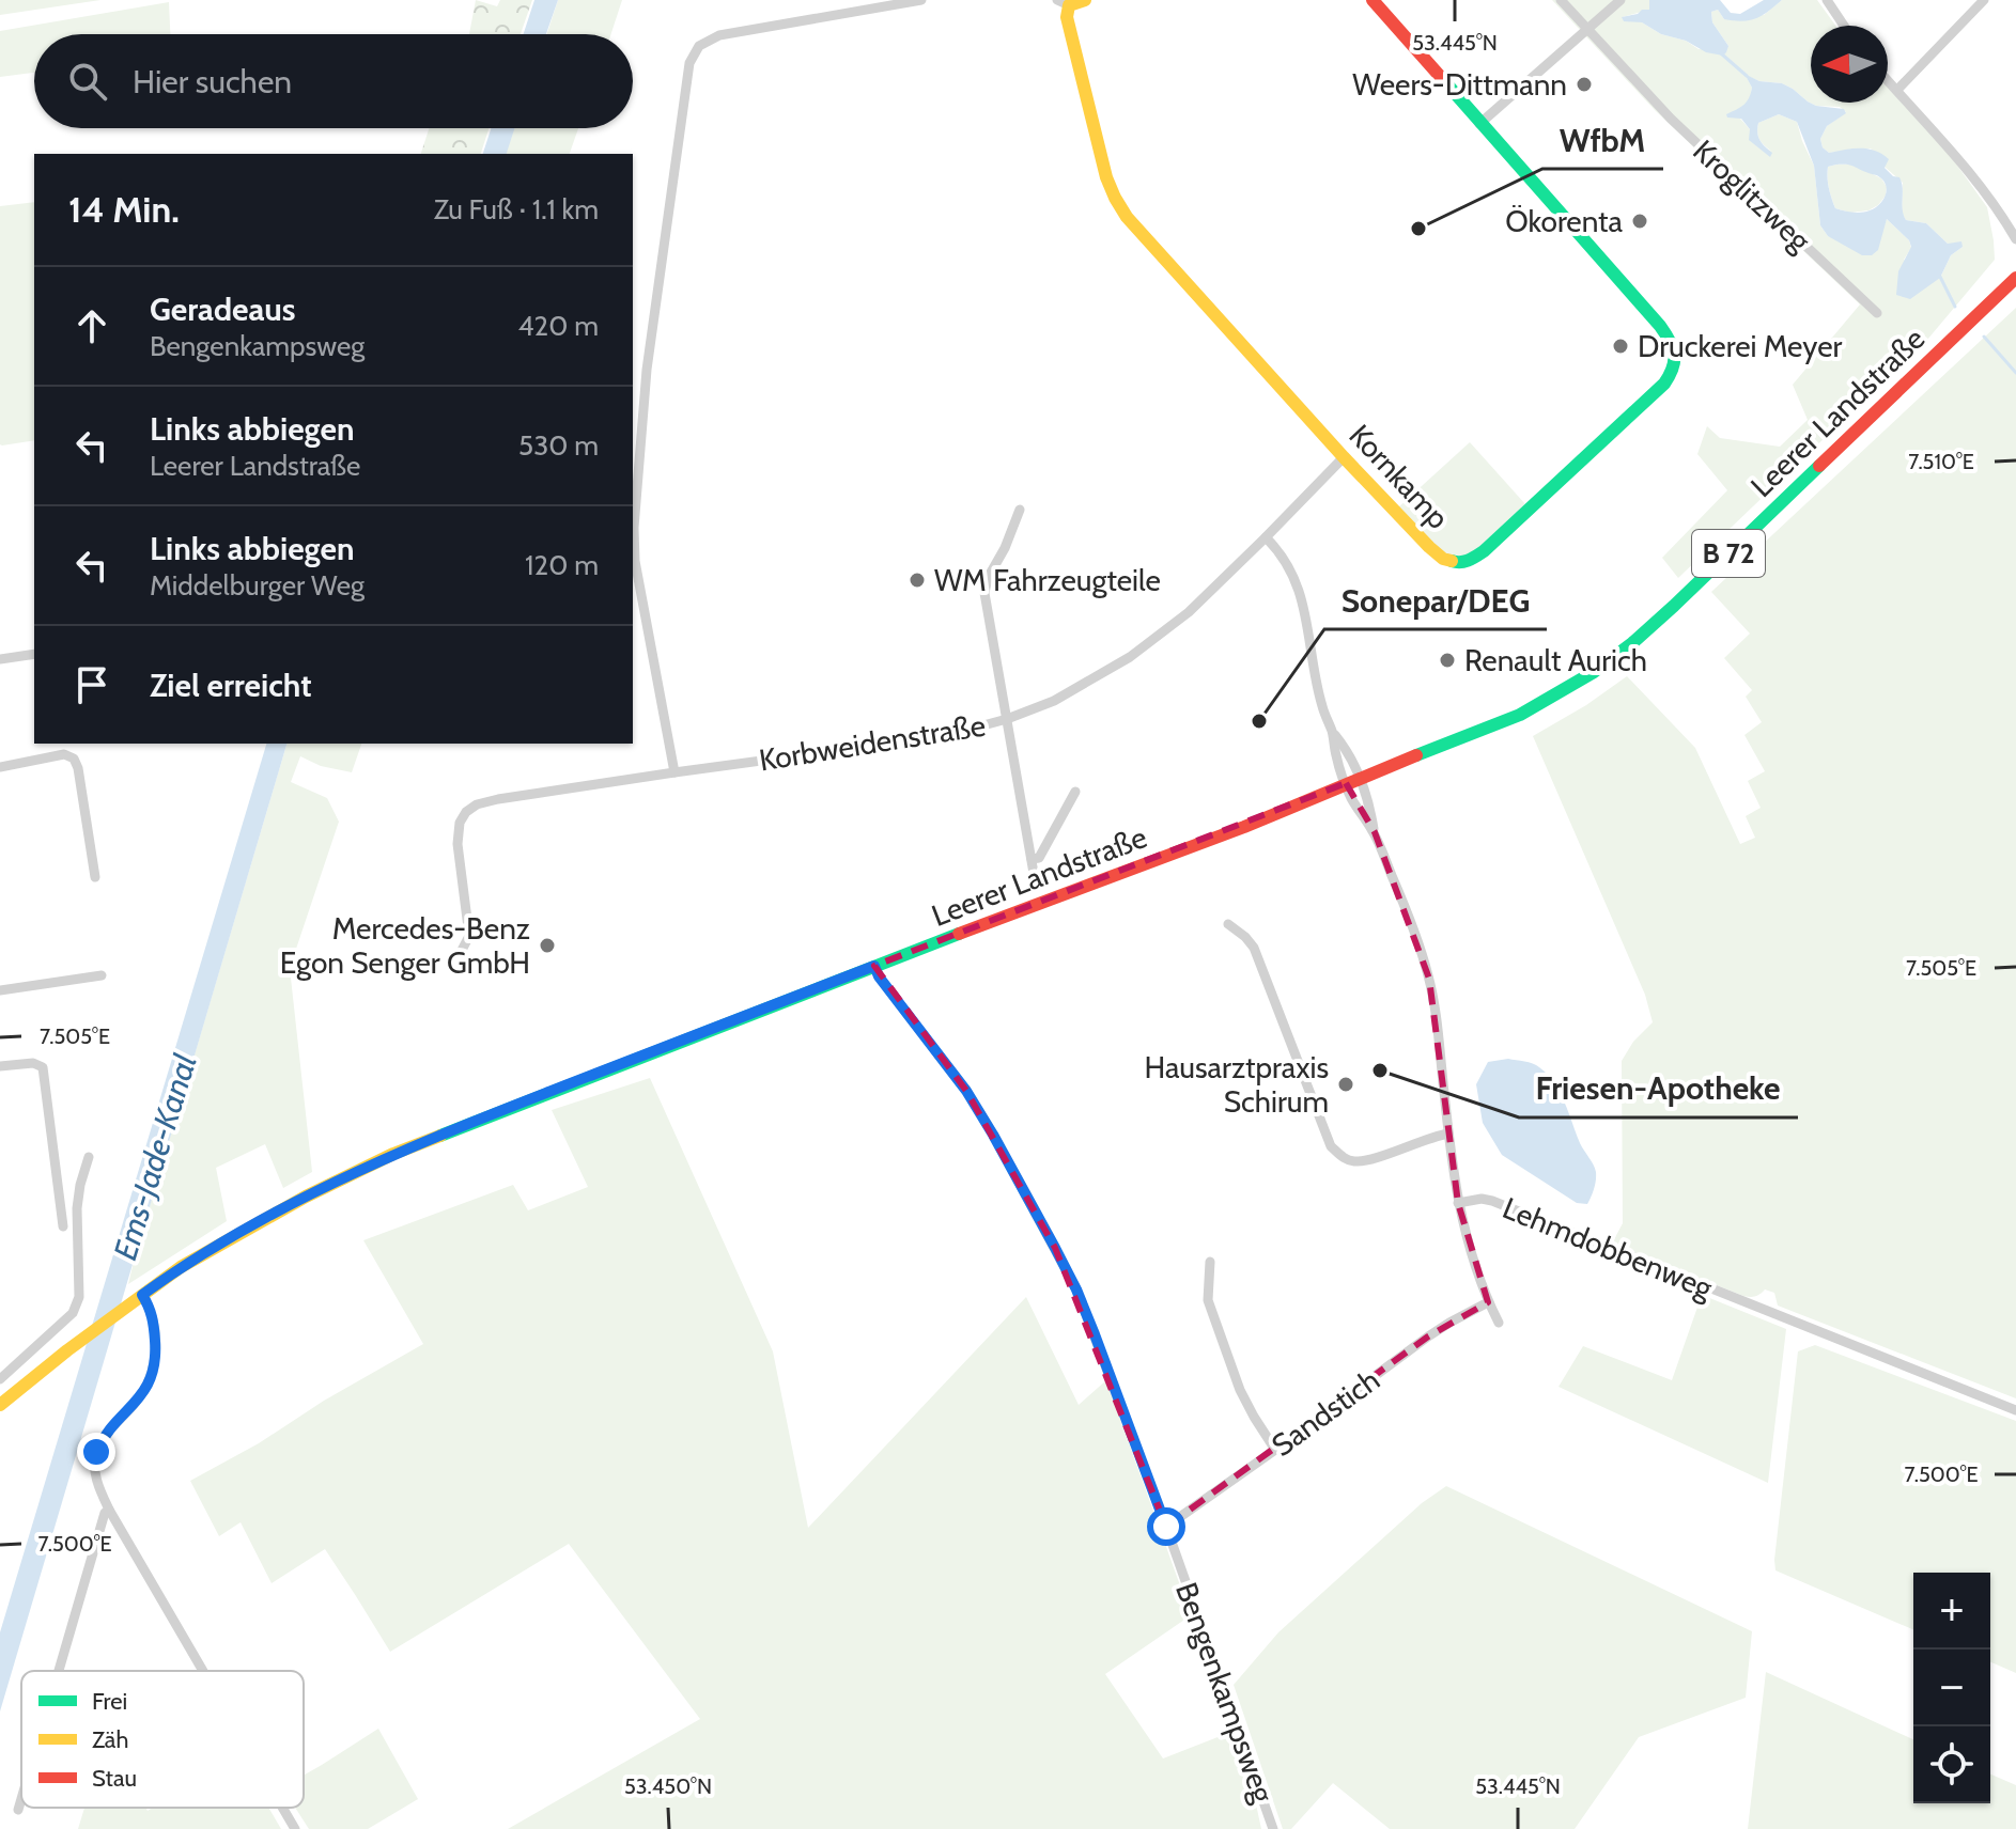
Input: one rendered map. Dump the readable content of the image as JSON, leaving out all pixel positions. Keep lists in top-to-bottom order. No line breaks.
{"streets":{"main road":["Leerer Landstraße","Kornkamp","B 72"],"street":["Kroglitzweg","Korbweidenstraße","Lehmdobbenweg","Sandstich","Bengenkampsweg"]},"crossings":[["Leerer Landstraße","Lehmdobbenweg"],["Leerer Landstraße","Bengenkampsweg"],["Kornkamp","Korbweidenstraße"],["Sandstich","Bengenkampsweg"]],"water":["Ems-Jade-Kanal"],"places":["Weers-Dittmann","Ökorenta","WfbM","Druckerei Meyer","WM Fahrzeugteile","Renault Aurich","Sonepar/DEG","Mercedes-Benz Egon Senger GmbH","Friesen-Apotheke","Hausarztpraxis Schirum"],"legend":["Frei","Zäh","Stau"],"north":"left","page":{"search":"Hier suchen","heading":["14 Min.","Zu Fuß · 1.1 km"],"list":[["Geradeaus","Bengenkampsweg","420 m"],["Links abbiegen","Leerer Landstraße","530 m"],["Links abbiegen","Middelburger Weg","120 m"],"Ziel erreicht"],"map_buttons":["+","−"]},"coordinates":["53.445°N","7.510°E","7.505°E","7.500°E","53.450°N"]}
